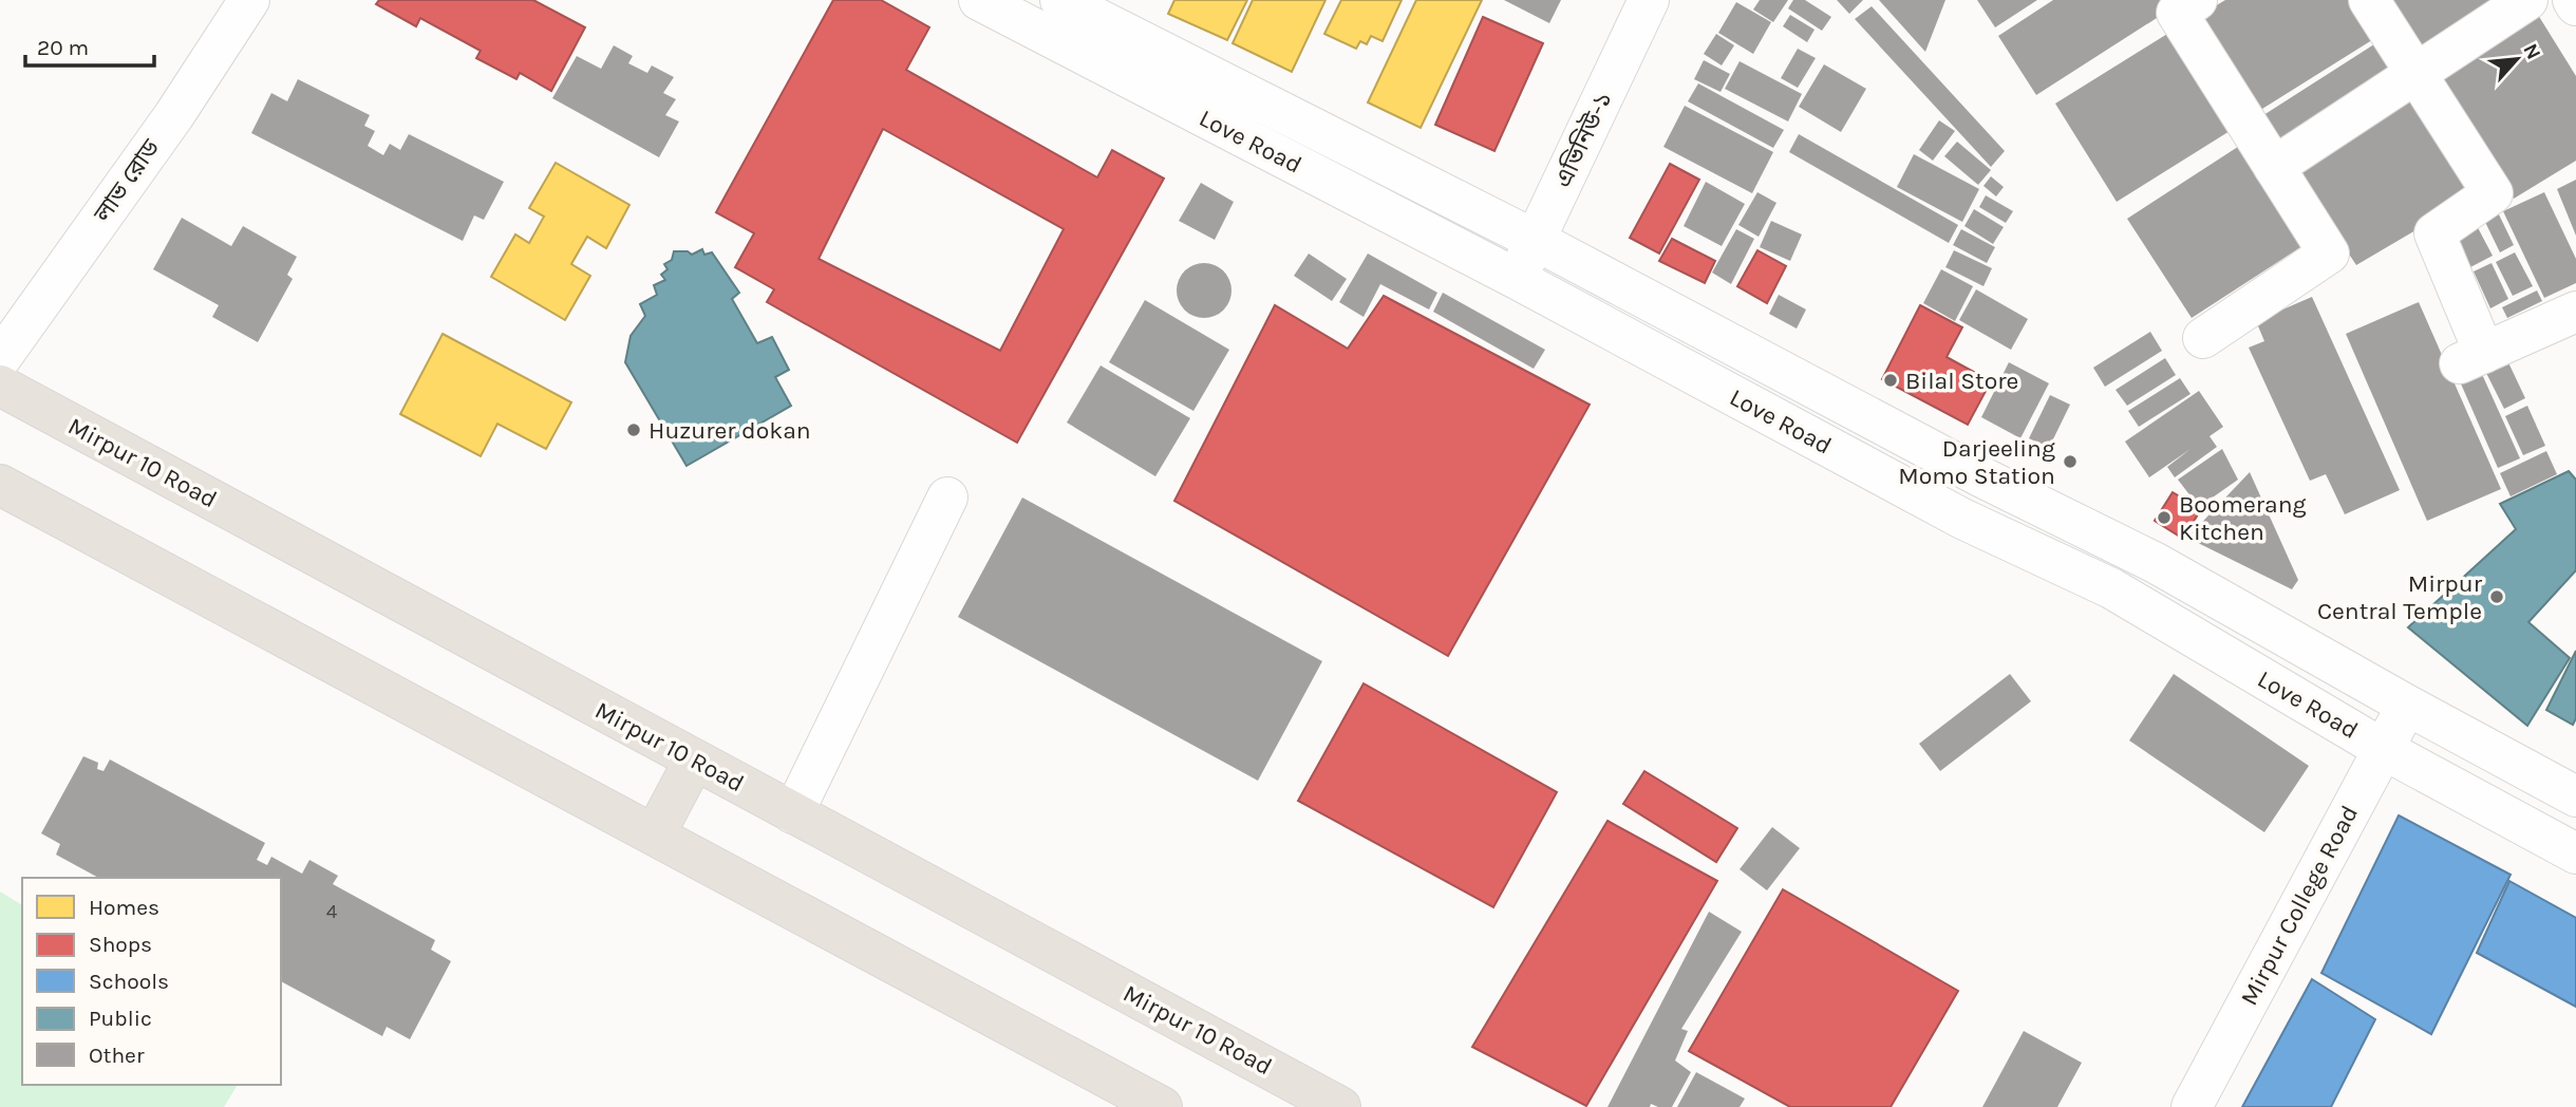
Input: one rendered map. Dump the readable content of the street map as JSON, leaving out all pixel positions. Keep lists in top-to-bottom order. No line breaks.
{"streets":{"main road":["Mirpur 10 Road"],"street":["এভিনিউ-১","Love Road","লাভ রোড","Mirpur College Road"]},"crossings":[["এভিনিউ-১","Love Road"],["Love Road","Mirpur College Road"]],"places":["Bilal Store","Huzurer dokan","Darjeeling Momo Station","Boomerang Kitchen","Mirpur Central Temple"],"house_numbers":["4"],"legend":["Homes","Shops","Schools","Public","Other"],"scale_bar":"20 m","north":"top right"}
